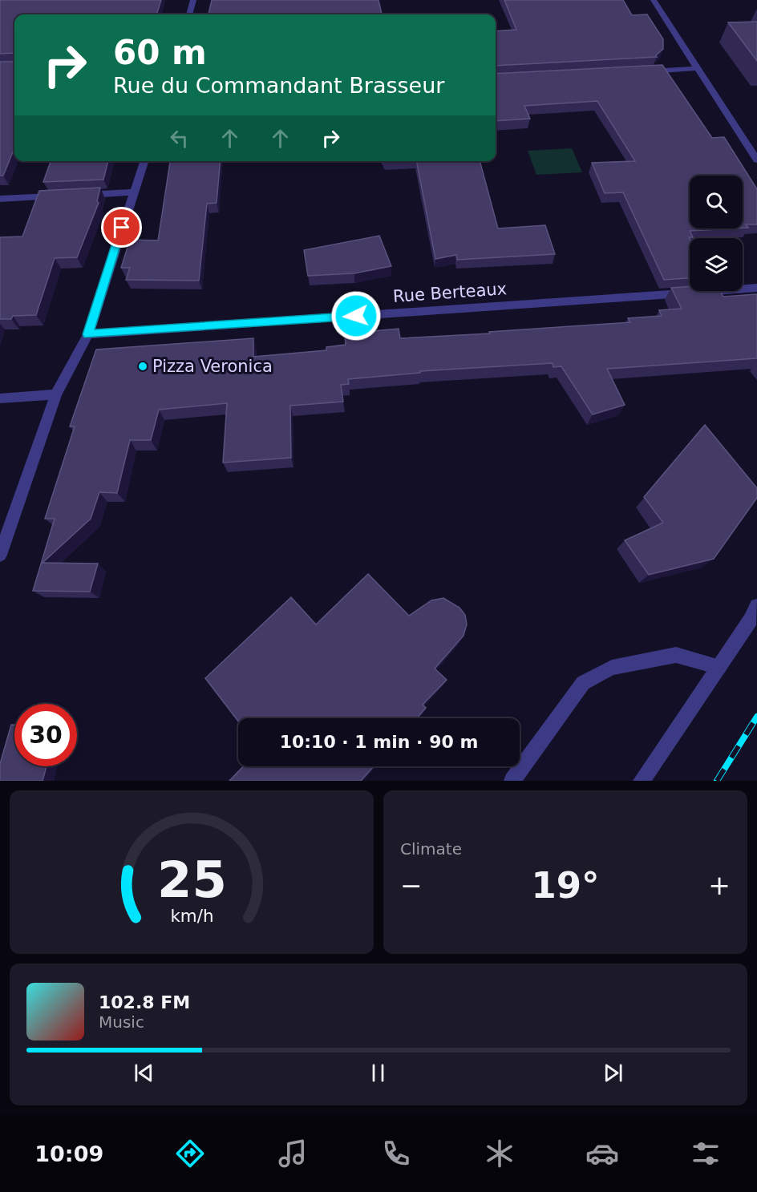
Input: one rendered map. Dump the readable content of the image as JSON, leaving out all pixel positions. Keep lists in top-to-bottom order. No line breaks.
{"streets":{"street":["Rue Berteaux"]},"places":["Pizza Veronica"],"page":{"turn":["60 m","Rue du Commandant Brasseur"],"limit":"30","trip":"10:10 · 1 min · 90 m","tile":"Climate","heat":["−","19°","+"],"song":["102.8 FM","Music"],"tabs":"10:09","gauge":["25","km/h"]}}
